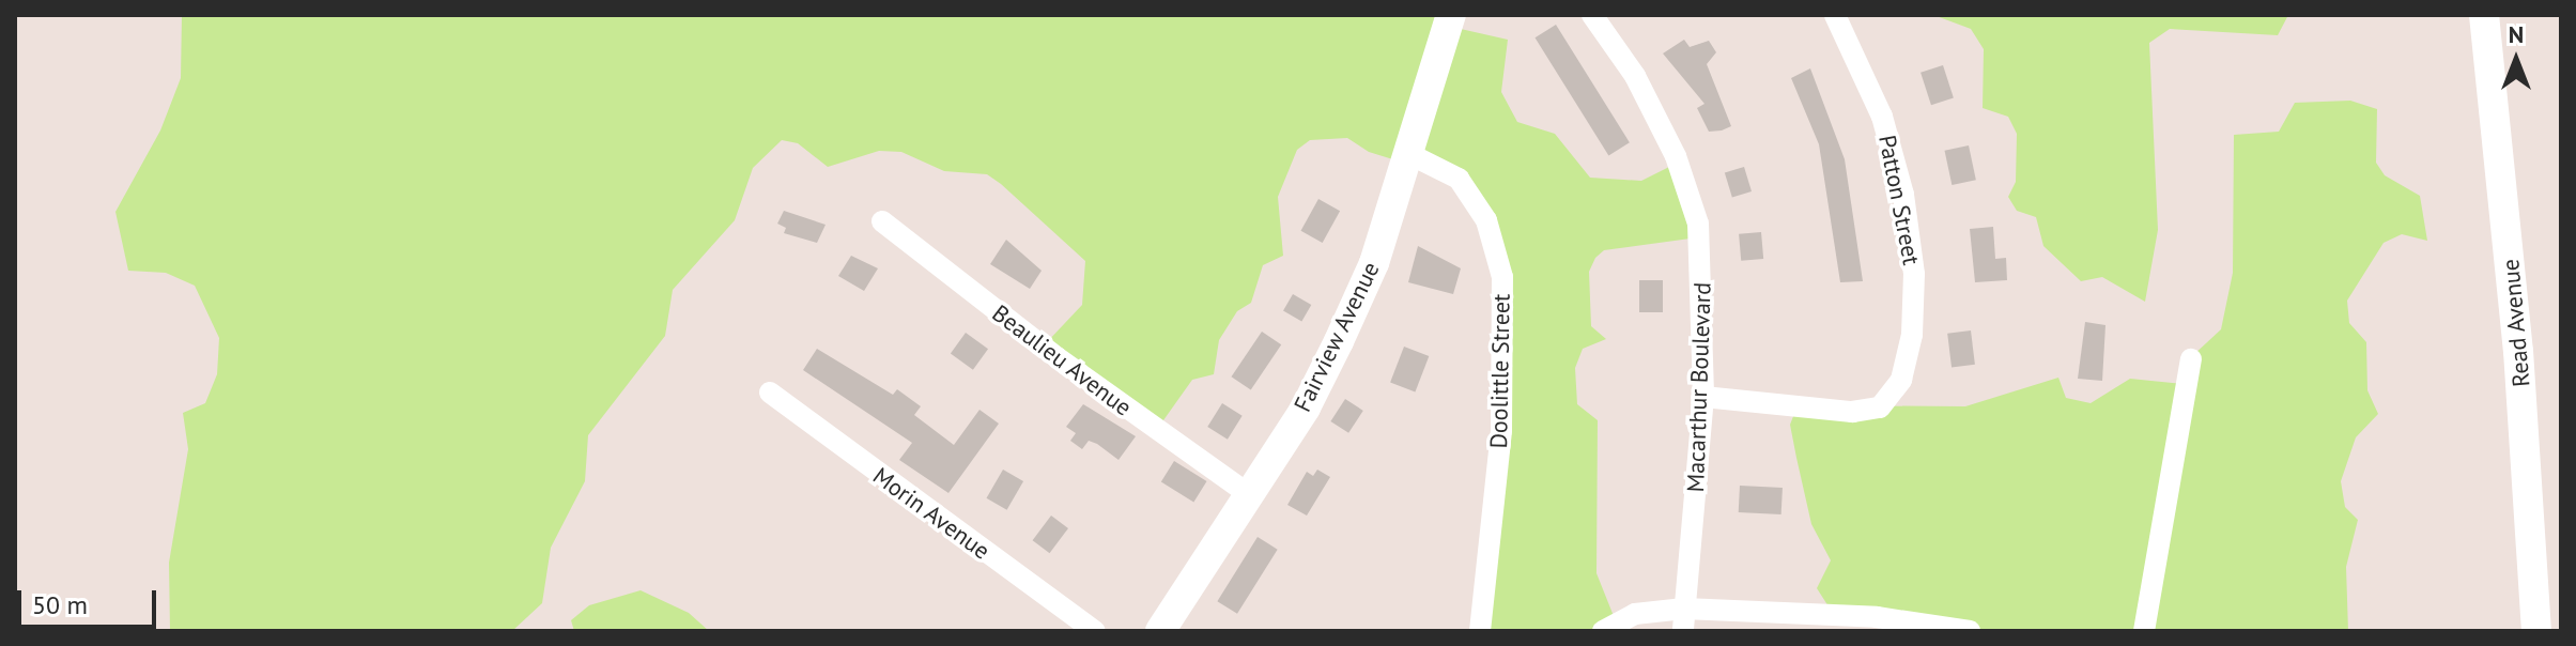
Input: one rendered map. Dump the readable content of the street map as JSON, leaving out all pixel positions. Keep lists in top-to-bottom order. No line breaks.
{"streets":{"main road":["Read Avenue","Fairview Avenue"],"street":["Patton Street","Beaulieu Avenue","Doolittle Street","Macarthur Boulevard","Morin Avenue"]},"crossings":[["Patton Street","Macarthur Boulevard"],["Fairview Avenue","Beaulieu Avenue"],["Fairview Avenue","Doolittle Street"]],"scale_bar":"50 m","north":"top"}
